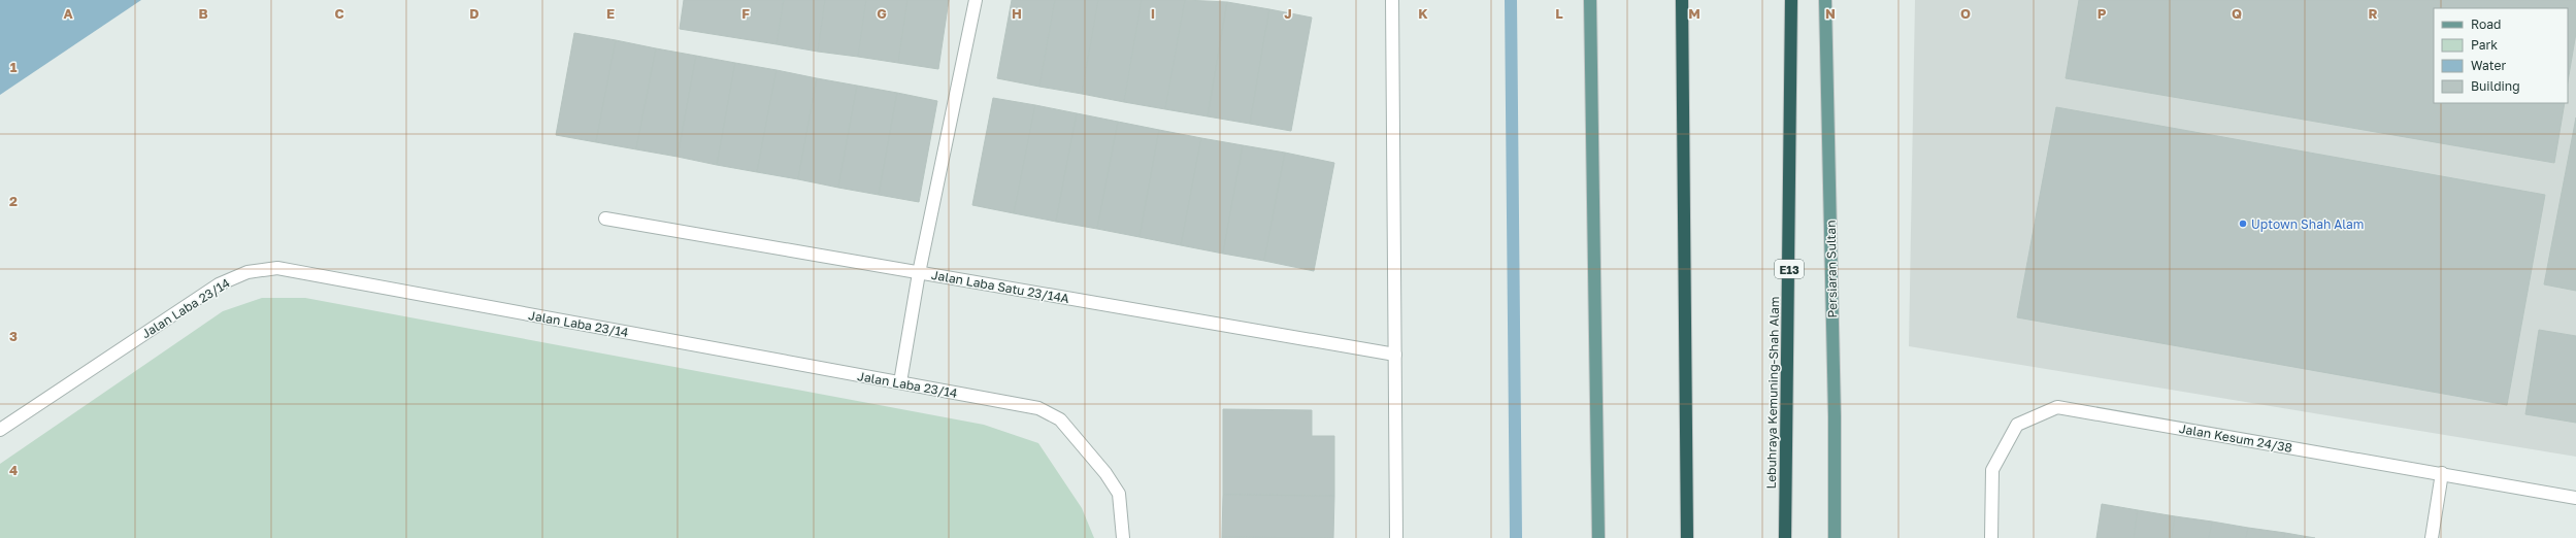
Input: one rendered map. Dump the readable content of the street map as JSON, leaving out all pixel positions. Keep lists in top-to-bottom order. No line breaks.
{"streets":{"highway":["E13","Lebuhraya Kemuning-Shah Alam"],"main road":["Persiaran Sultan"],"street":["Jalan Laba Satu 23/14A","Jalan Laba 23/14","Jalan Kesum 24/38"]},"places":["Uptown Shah Alam"],"legend":["Road","Park","Water","Building"],"grid":{"columns":["A","B","C","D","E","F","G","H","I","J","K","L","M","N","O","P","Q","R"],"rows":["1","2","3","4"]}}
